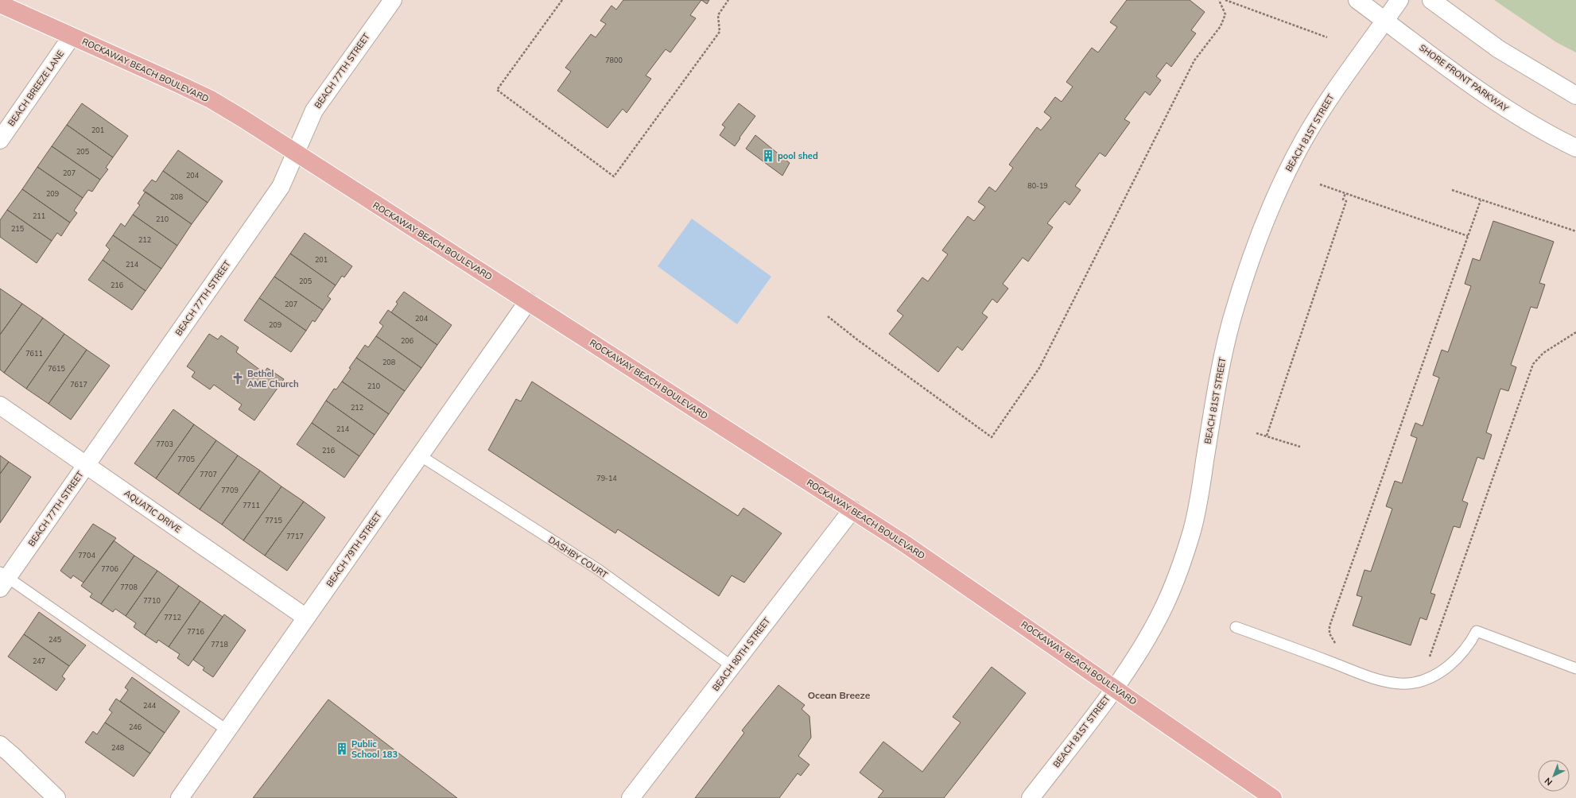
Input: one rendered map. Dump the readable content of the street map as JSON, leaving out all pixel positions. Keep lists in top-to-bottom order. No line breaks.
{"streets":{"main road":["ROCKAWAY BEACH BOULEVARD"],"street":["BEACH 77TH STREET","SHORE FRONT PARKWAY","BEACH BREEZE LANE","BEACH 81ST STREET","AQUATIC DRIVE","BEACH 79TH STREET","BEACH 80TH STREET"],"lane":["DASHBY COURT"]},"crossings":[["ROCKAWAY BEACH BOULEVARD","BEACH 77TH STREET"],["ROCKAWAY BEACH BOULEVARD","BEACH BREEZE LANE"],["ROCKAWAY BEACH BOULEVARD","BEACH 81ST STREET"],["ROCKAWAY BEACH BOULEVARD","BEACH 79TH STREET"],["ROCKAWAY BEACH BOULEVARD","BEACH 80TH STREET"],["BEACH 77TH STREET","AQUATIC DRIVE"],["SHORE FRONT PARKWAY","BEACH 81ST STREET"],["AQUATIC DRIVE","BEACH 79TH STREET"],["BEACH 79TH STREET","DASHBY COURT"],["DASHBY COURT","BEACH 80TH STREET"]],"districts":["Ocean Breeze"],"places":{"building":["pool shed","Public School 183"],"church":["Bethel AME Church"]},"house_numbers":["7800","201","205","207","204","80-19","209","208","211","210","215","212","201","214","205","216","207","204","209","206","7611","208","7615","7617","210","212","214","7703","216","7705","7707","79-14","7709","7711","7715","7717","7704","7706","7708","7710","7712","7716","245","7718","247","244","246","248"],"north":"bottom left"}
